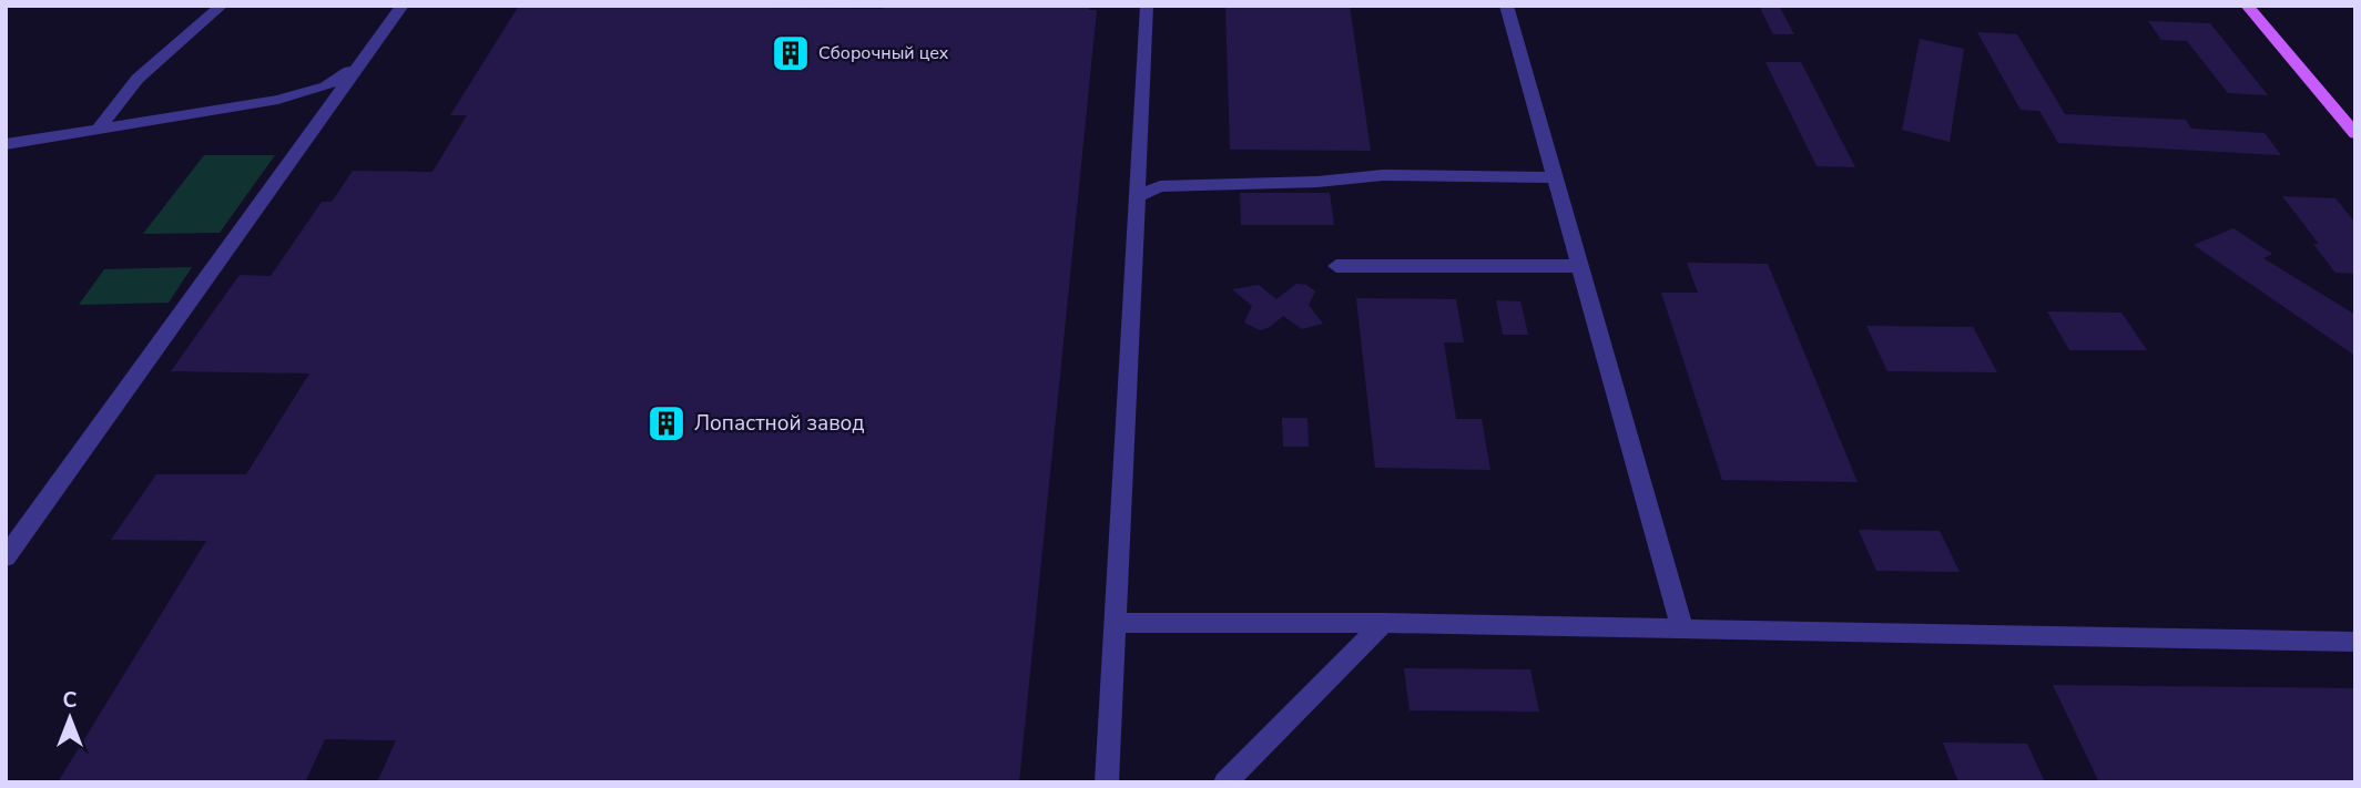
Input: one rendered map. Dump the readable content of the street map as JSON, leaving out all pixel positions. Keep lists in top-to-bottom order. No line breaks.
{"places":{"building":["Сборочный цех","Лопастной завод"]},"north":"top"}
